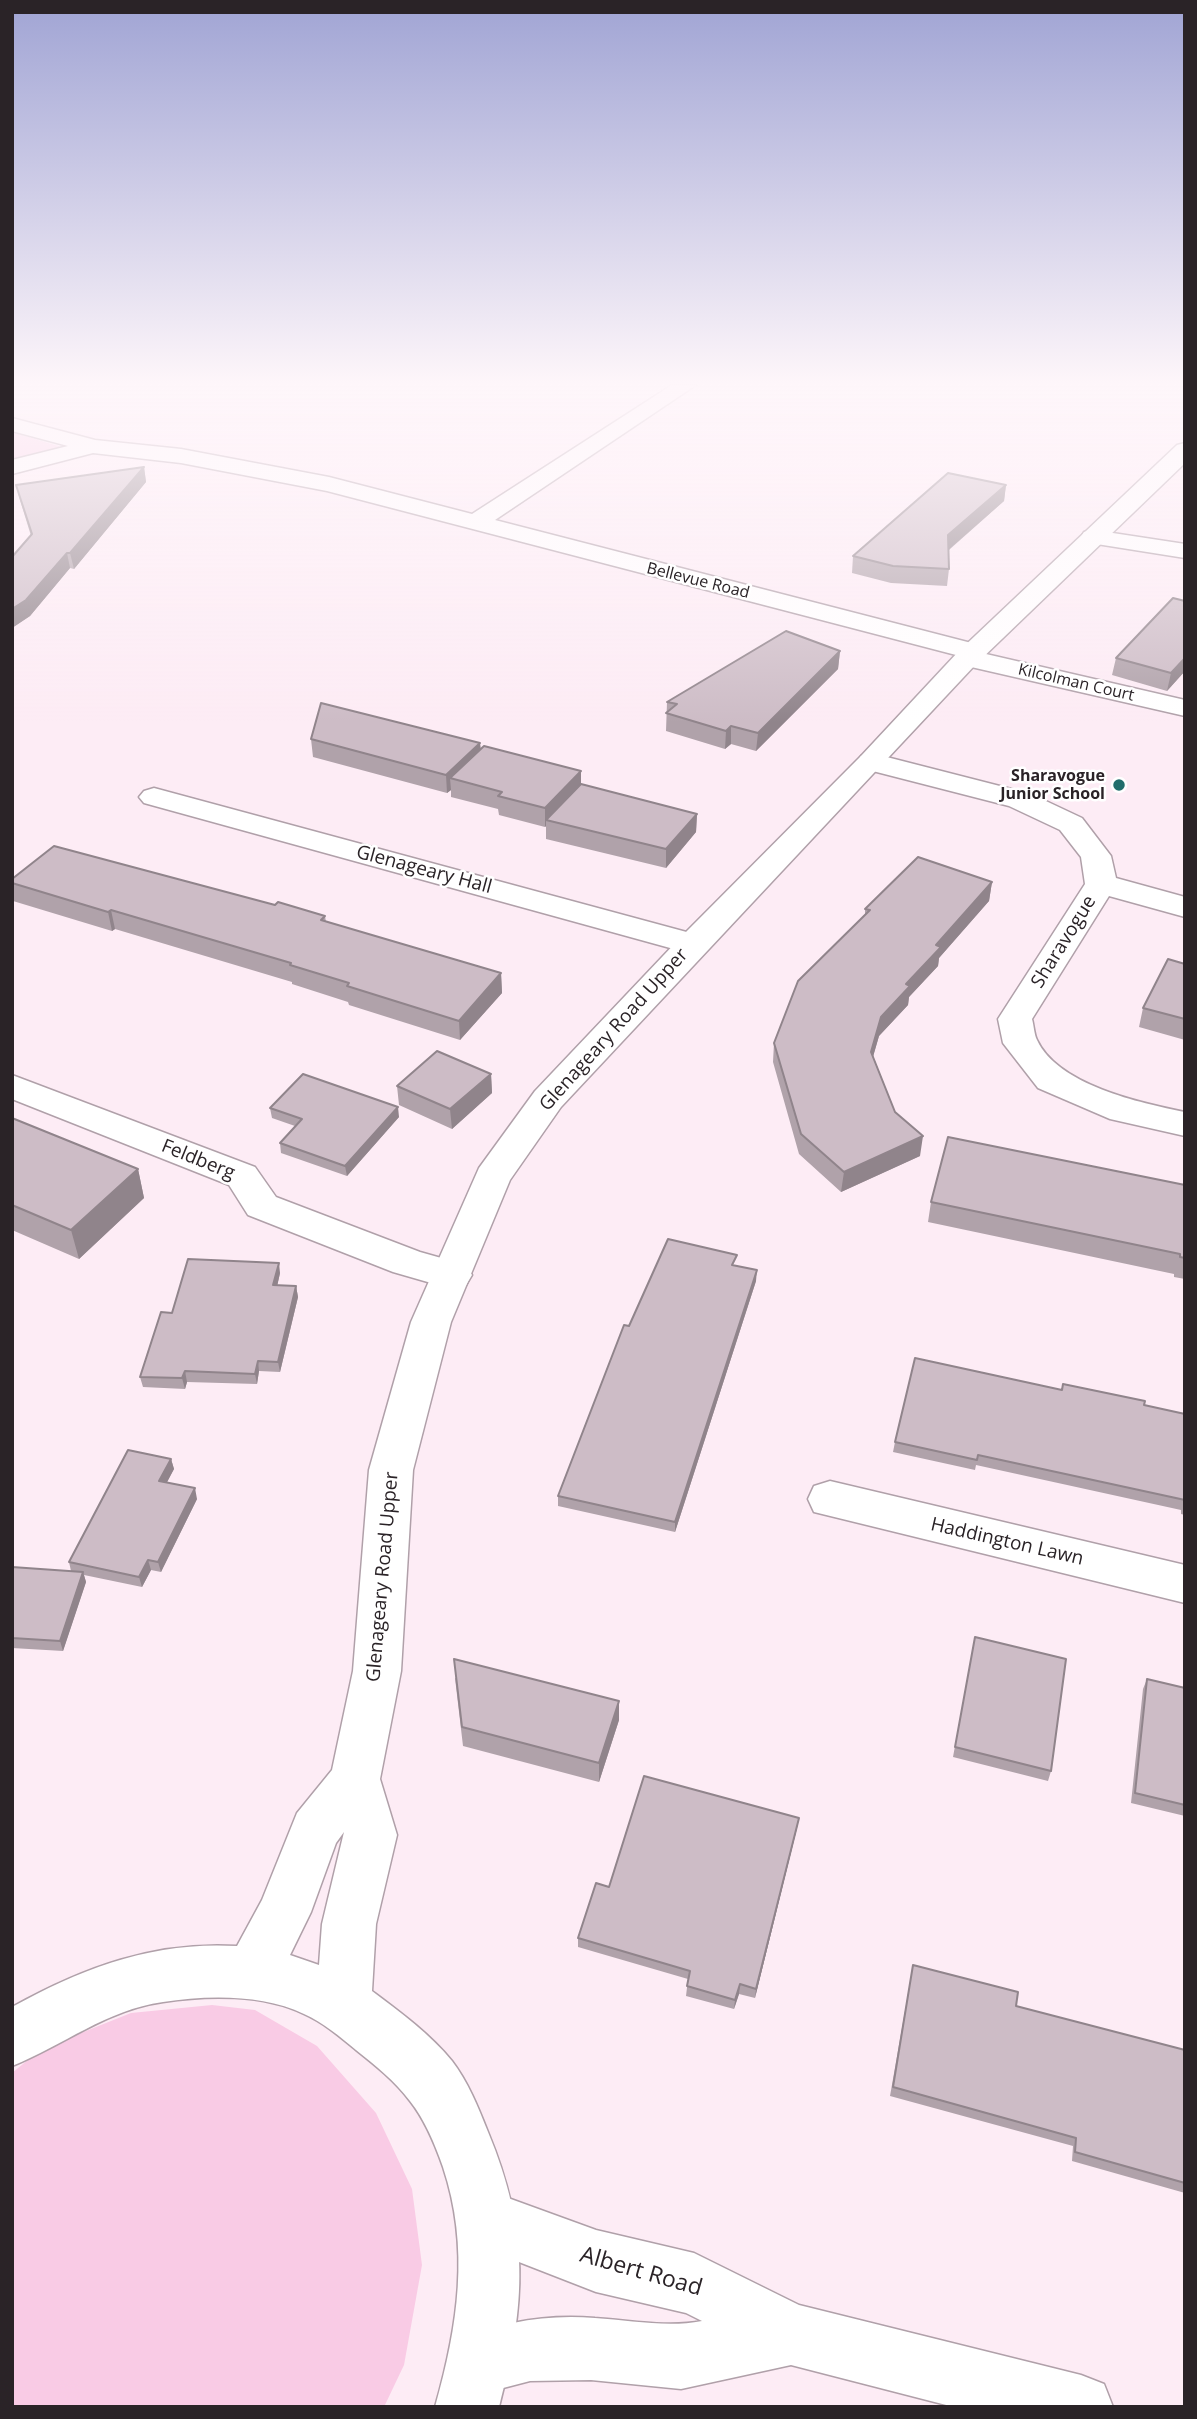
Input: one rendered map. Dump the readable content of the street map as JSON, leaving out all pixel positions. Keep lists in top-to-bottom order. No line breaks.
{"streets":{"street":["Bellevue Road","Kilcolman Court","Glenageary Hall","Sharavogue","Glenageary Road Upper","Feldberg","Haddington Lawn","Albert Road"]},"crossings":[["Bellevue Road","Kilcolman Court"],["Bellevue Road","Glenageary Road Upper"],["Kilcolman Court","Glenageary Road Upper"],["Glenageary Hall","Glenageary Road Upper"],["Sharavogue","Glenageary Road Upper"],["Glenageary Road Upper","Feldberg"]],"places":["Sharavogue Junior School"]}
